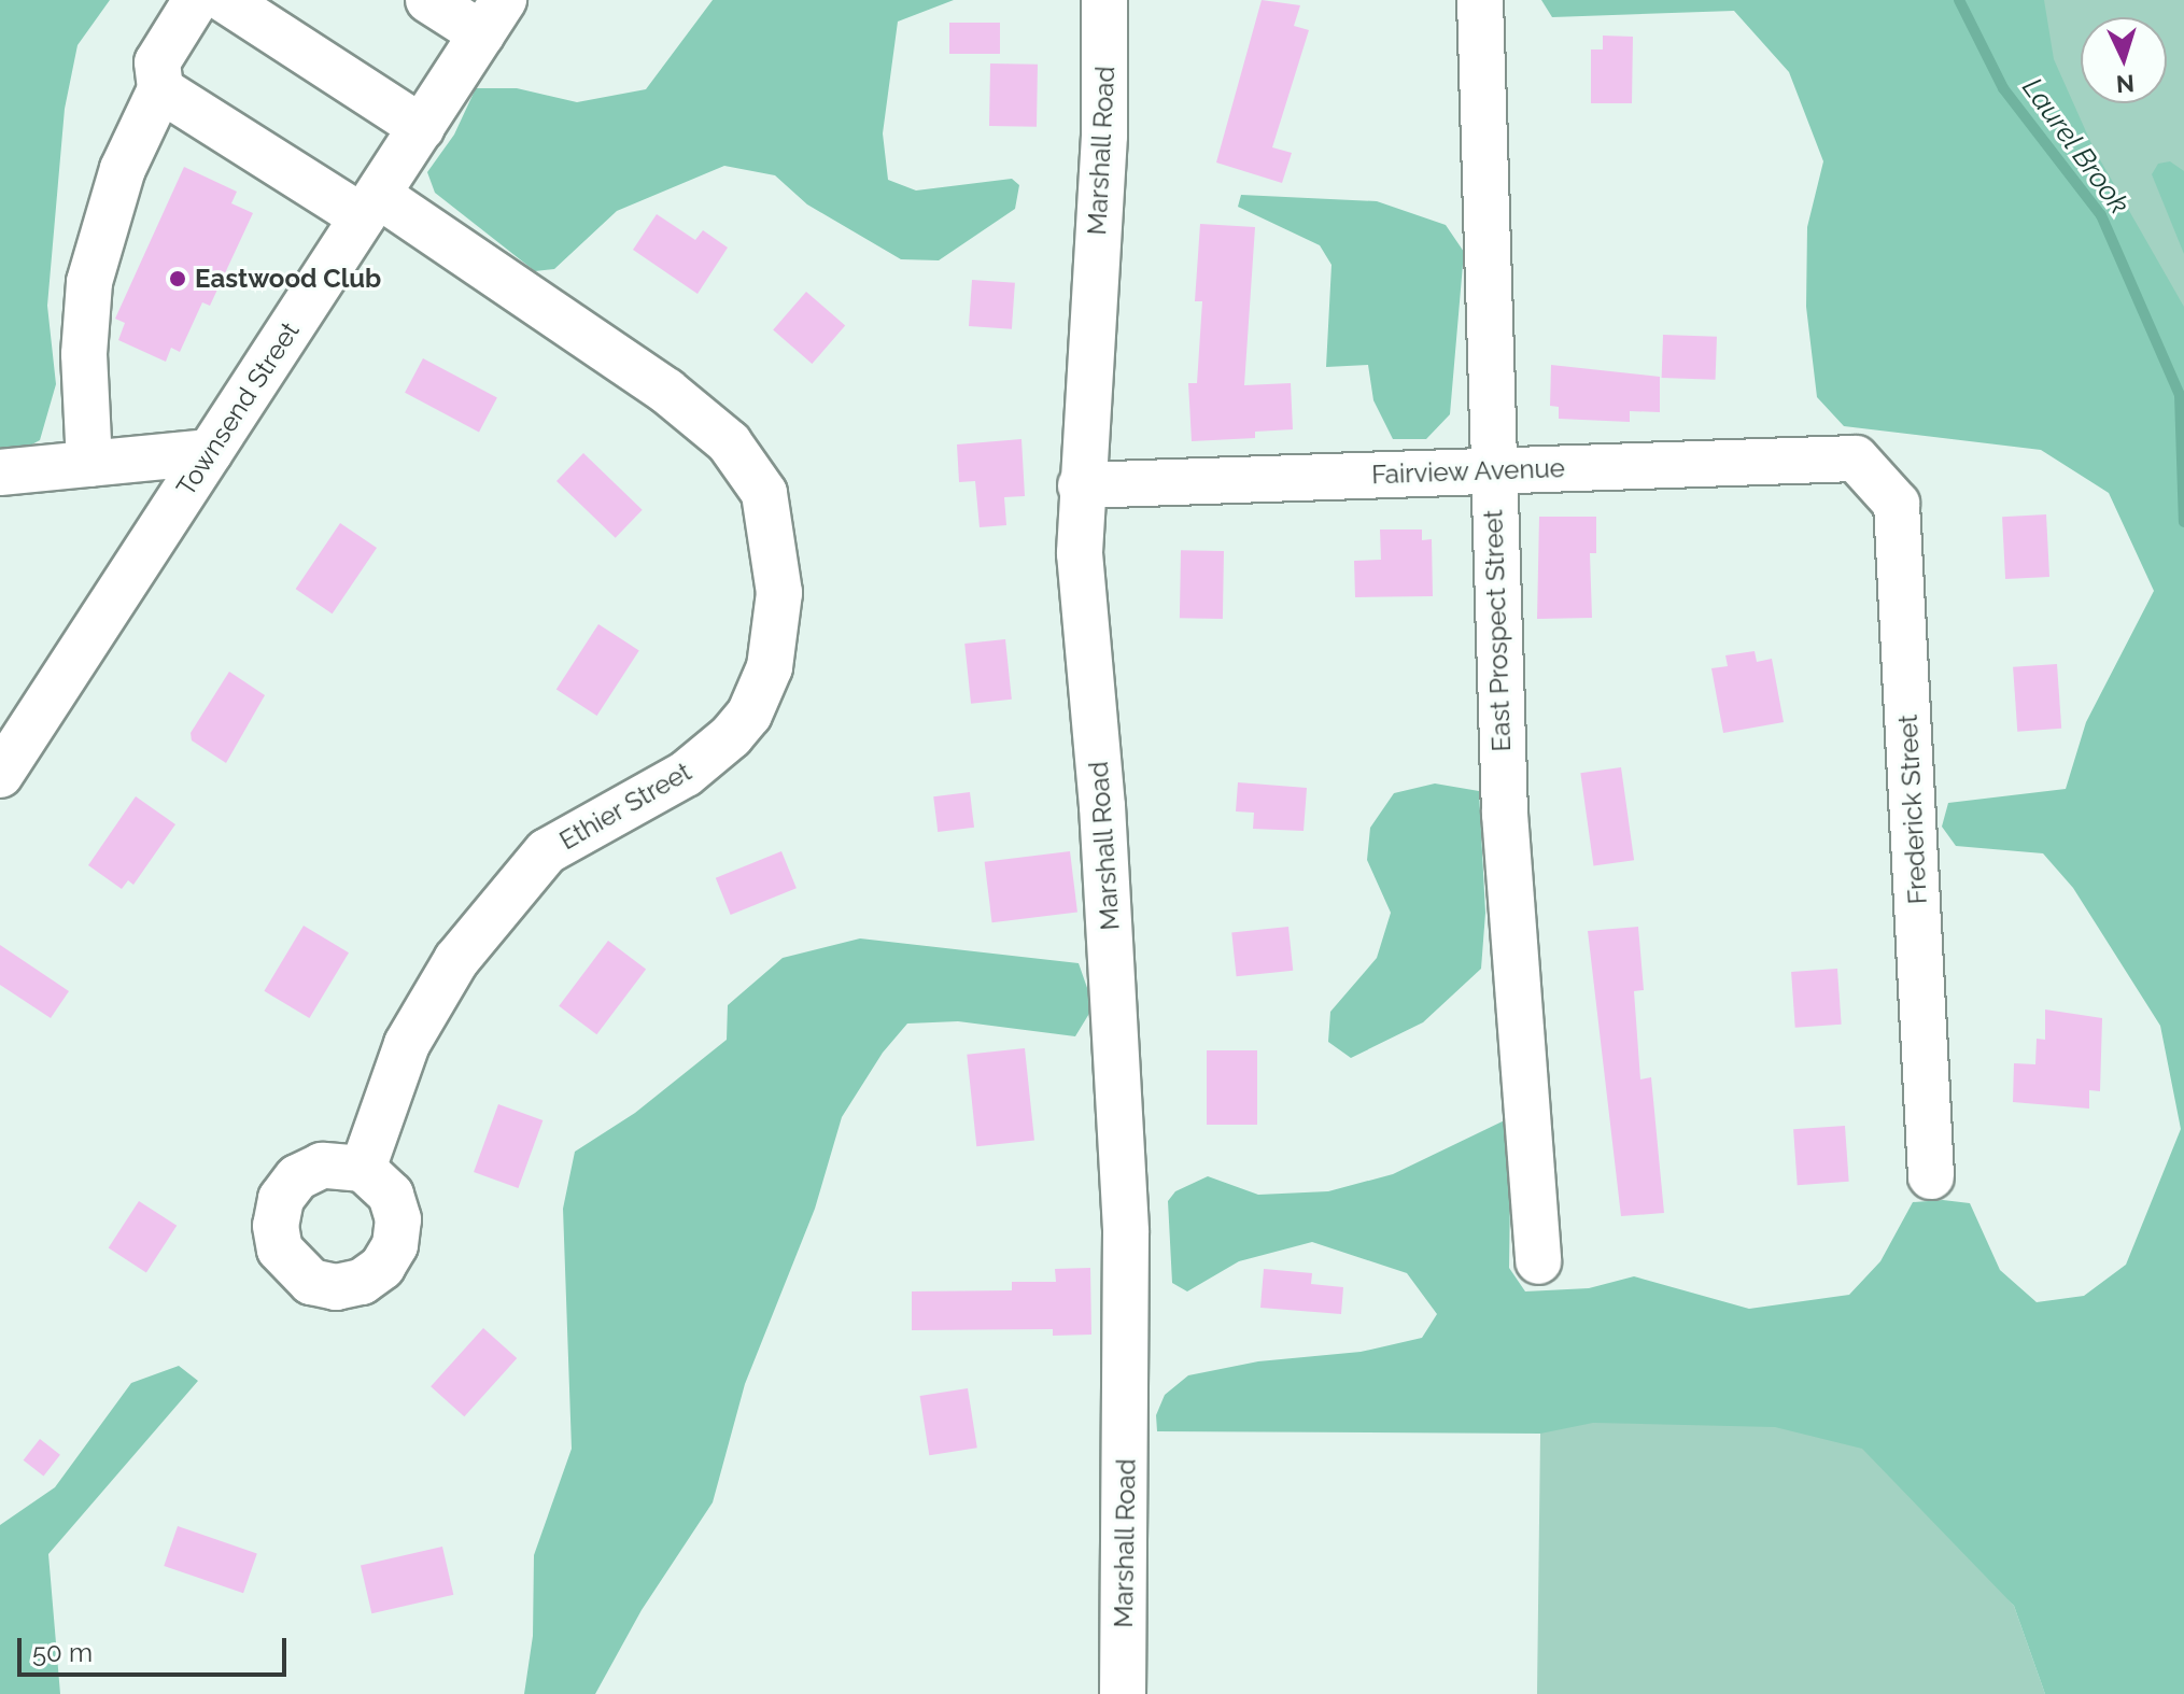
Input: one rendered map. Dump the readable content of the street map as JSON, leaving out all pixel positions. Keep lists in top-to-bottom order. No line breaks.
{"streets":{"street":["Marshall Road","Townsend Street","Fairview Avenue","East Prospect Street","Ethier Street","Frederick Street"]},"crossings":[["Marshall Road","Fairview Avenue"],["Townsend Street","Ethier Street"],["Fairview Avenue","East Prospect Street"],["Fairview Avenue","Frederick Street"]],"water":["Laurel Brook"],"places":["Eastwood Club"],"scale_bar":"50 m","north":"bottom"}
